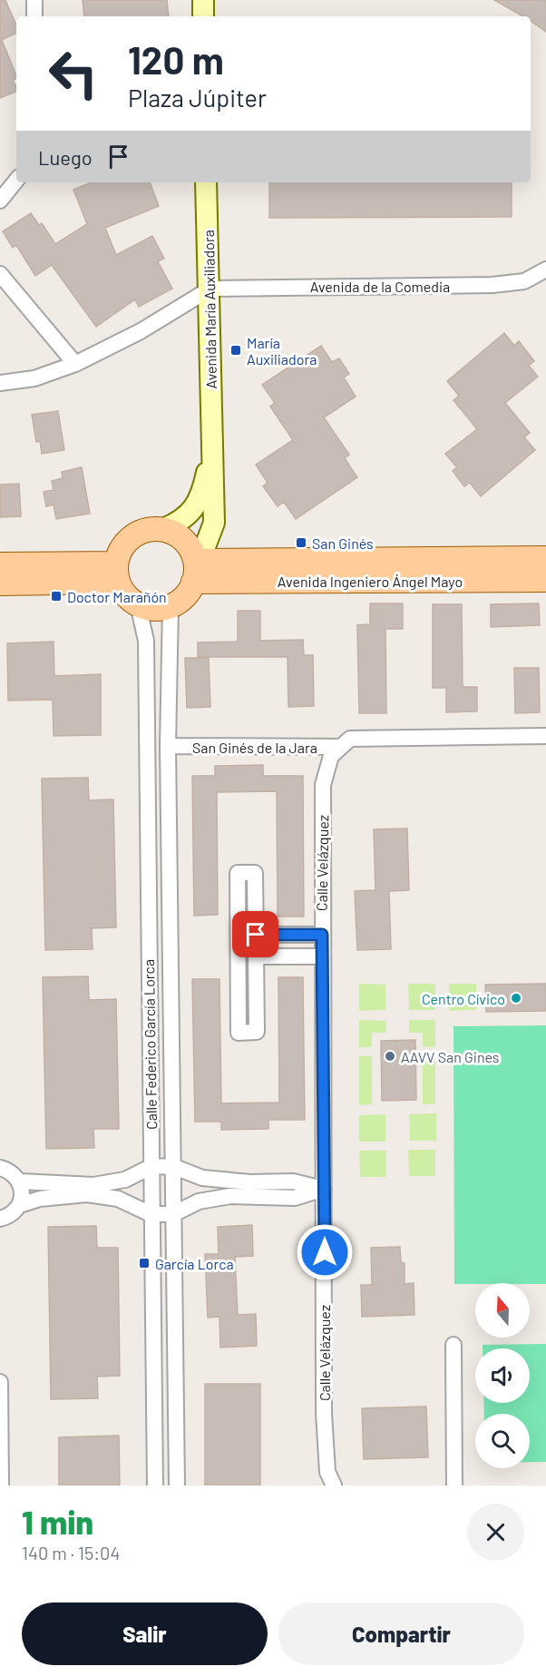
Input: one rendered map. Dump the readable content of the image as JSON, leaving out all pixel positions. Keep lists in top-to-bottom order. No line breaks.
{"streets":{"main road":["Avenida Ingeniero Ángel Mayo"],"street":["Avenida de la Comedia","Avenida María Auxiliadora","San Ginés de la Jara","Calle Velázquez","Calle Federico García Lorca"]},"crossings":[["Avenida de la Comedia","Avenida María Auxiliadora"],["Avenida María Auxiliadora","Avenida Ingeniero Ángel Mayo"],["Avenida María Auxiliadora","Calle Federico García Lorca"],["Avenida Ingeniero Ángel Mayo","Calle Federico García Lorca"],["San Ginés de la Jara","Calle Velázquez"],["San Ginés de la Jara","Calle Federico García Lorca"]],"places":{"transit":["María Auxiliadora","San Ginés","Doctor Marañón","García Lorca"],"other":["Centro Cívico","AAVV San Gines"]},"north":"top","page":{"turn":["120 m","Plaza Júpiter"],"then":"Luego","heading":["1 min","140 m · 15:04"],"buttons":["Salir","Compartir"]}}
